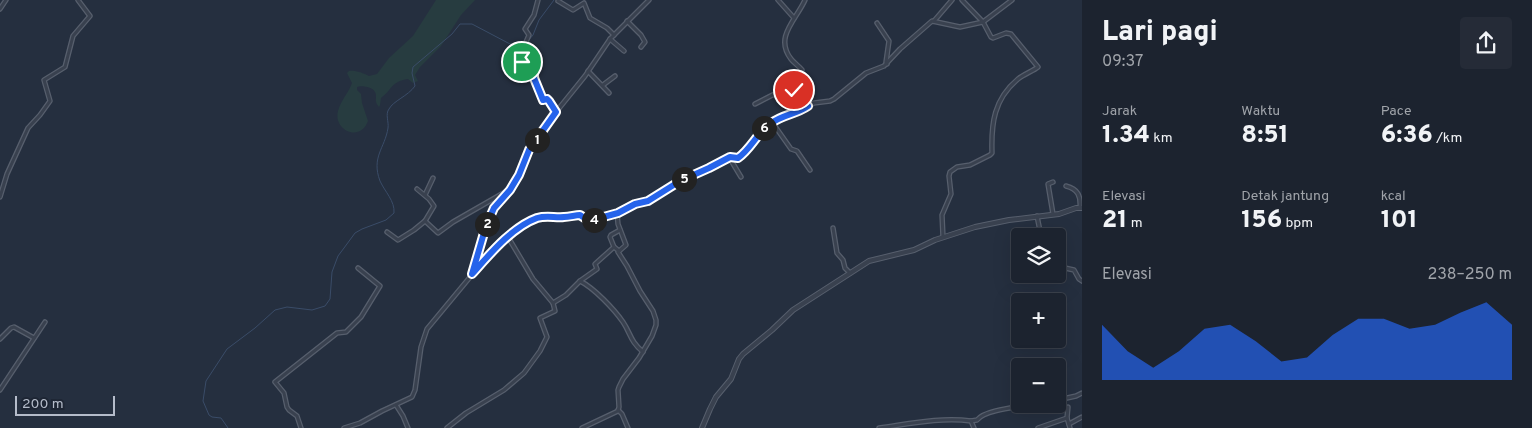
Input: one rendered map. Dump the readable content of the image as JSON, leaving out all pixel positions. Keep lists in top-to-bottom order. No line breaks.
{"scale_bar":"200 m","page":{"heading":["Lari pagi","09:37"],"stats":[["Jarak","1.34 km"],["Waktu","8:51"],["Pace","6:36 /km"],["Elevasi","21 m"],["Detak jantung","156 bpm"],["kcal","101"]],"pins":["6","1","5","4","2"],"map_buttons":["+","−"],"chart":["Elevasi","238–250 m"],"scale":"200 m"}}
